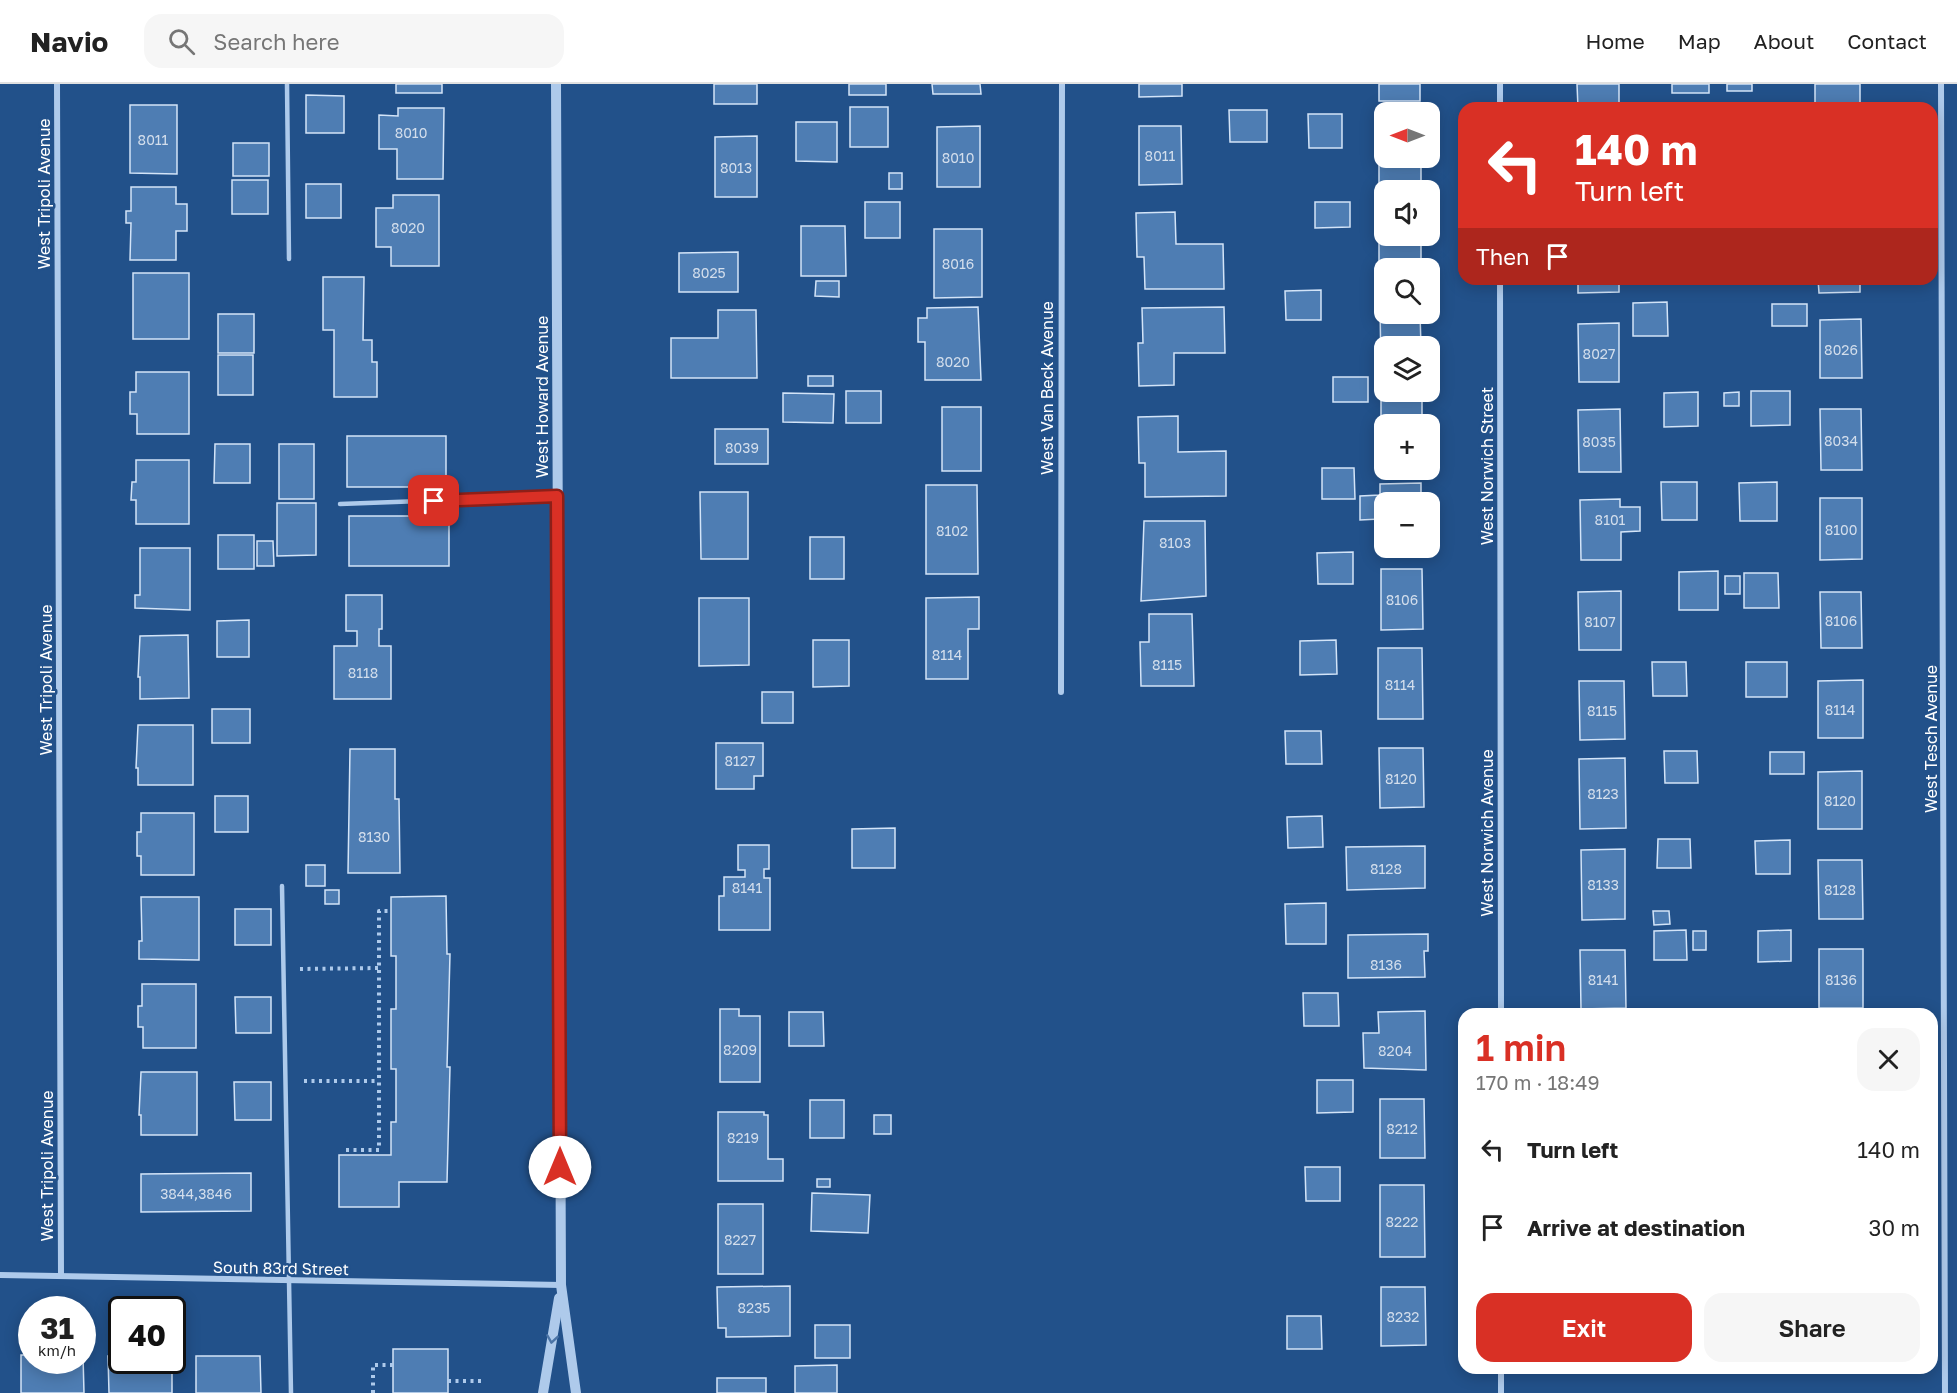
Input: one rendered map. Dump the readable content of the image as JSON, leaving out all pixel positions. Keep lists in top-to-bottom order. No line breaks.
{"streets":{"street":["West Tripoli Avenue","West Van Beck Avenue","West Howard Avenue","West Norwich Street","West Tesch Avenue","West Norwich Avenue","South 83rd Street"]},"crossings":[["West Tripoli Avenue","South 83rd Street"],["West Howard Avenue","South 83rd Street"],["West Norwich Street","West Norwich Avenue"]],"house_numbers":["8010","8011","8011","8010","8013","8020","8016","8025","8026","8027","8020","8034","8035","8039","8101","8100","8102","8103","8106","8106","8107","8114","8115","8118","8114","8114","8115","8127","8120","8123","8120","8130","8128","8133","8141","8128","8136","8141","8136","8209","8204","8212","8219","3844,3846","8222","8227","8235","8232"],"north":"left","page":{"header":"Navio","search":"Search here","nav":["Home","Map","About","Contact"],"map_buttons":["+","−"],"turn":["140 m","Turn left"],"then":"Then","heading":["1 min","170 m · 18:49"],"list":[{"name":"Turn left","value":"140 m"},{"name":"Arrive at destination","value":"30 m"}],"buttons":["Exit","Share"],"speed":"31 km/h","limit":"40"}}
